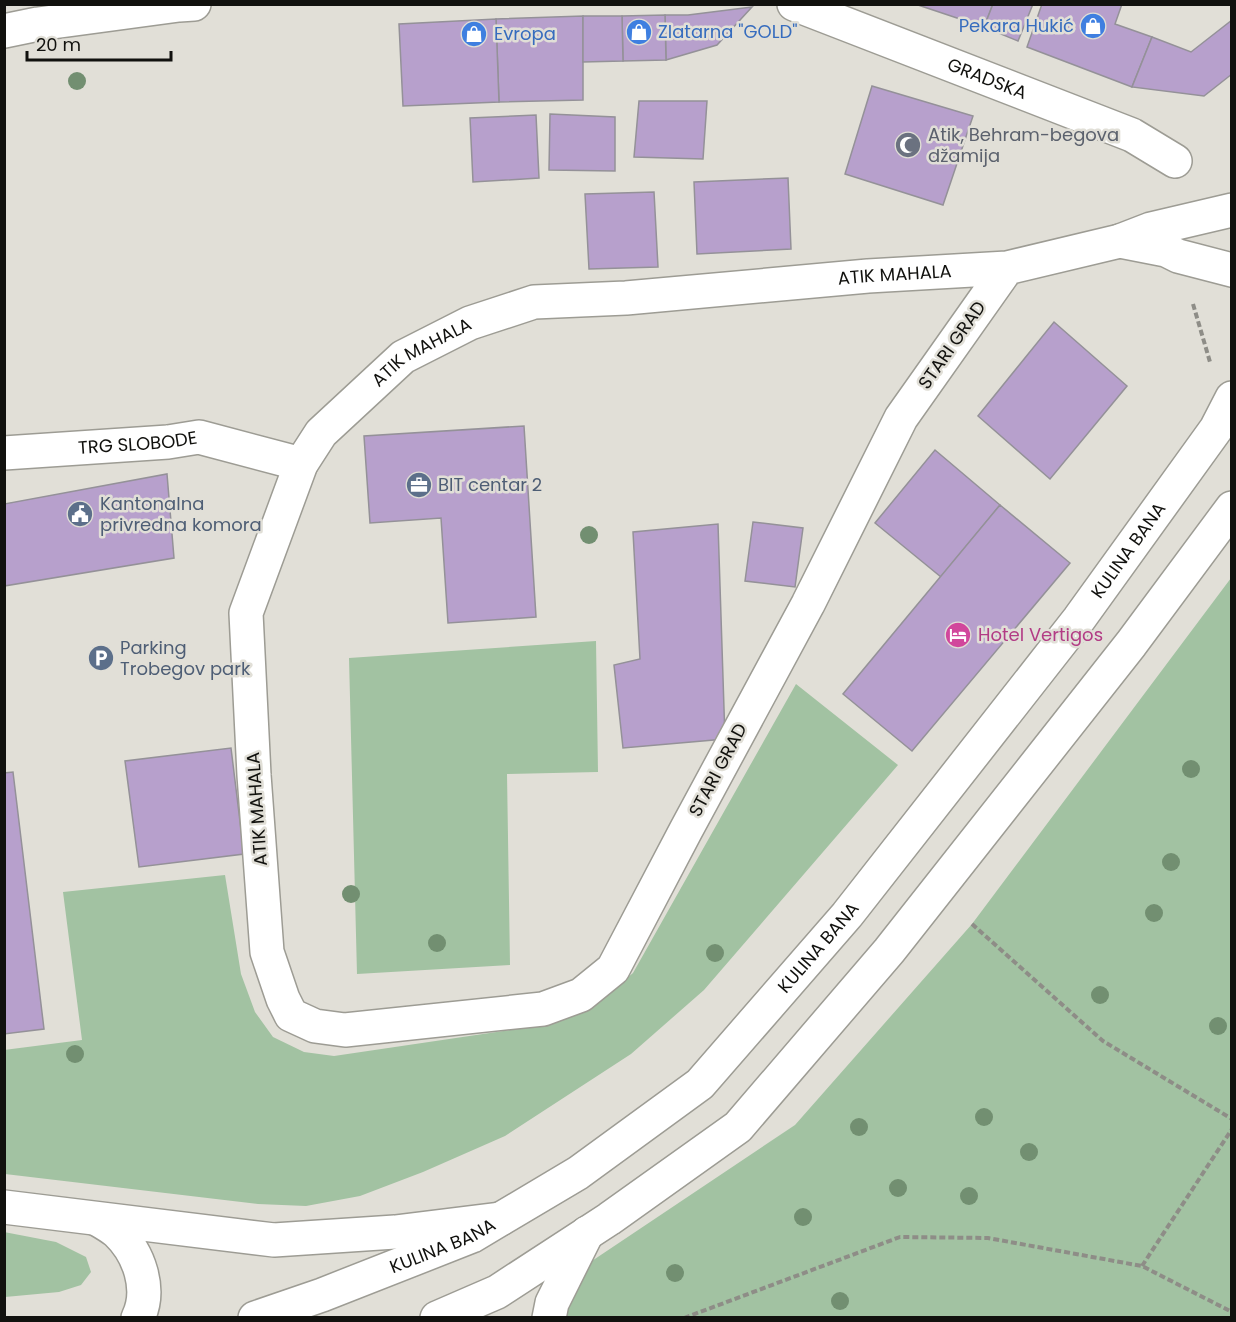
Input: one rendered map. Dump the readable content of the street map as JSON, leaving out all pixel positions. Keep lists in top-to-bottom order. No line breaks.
{"streets":{"street":["GRADSKA","ATIK MAHALA","STARI GRAD","TRG SLOBODE","KULINA BANA"]},"crossings":[["ATIK MAHALA","STARI GRAD"],["ATIK MAHALA","TRG SLOBODE"]],"places":{"shop":["Pekara Hukić","Zlatarna \"GOLD\"","Evropa"],"mosque":["Atik, Behram-begova džamija"],"office":["BIT centar 2"],"public building":["Kantonalna privredna komora"],"hotel":["Hotel Vertigos"],"parking":["Parking Trobegov park"]},"scale_bar":"20 m"}
